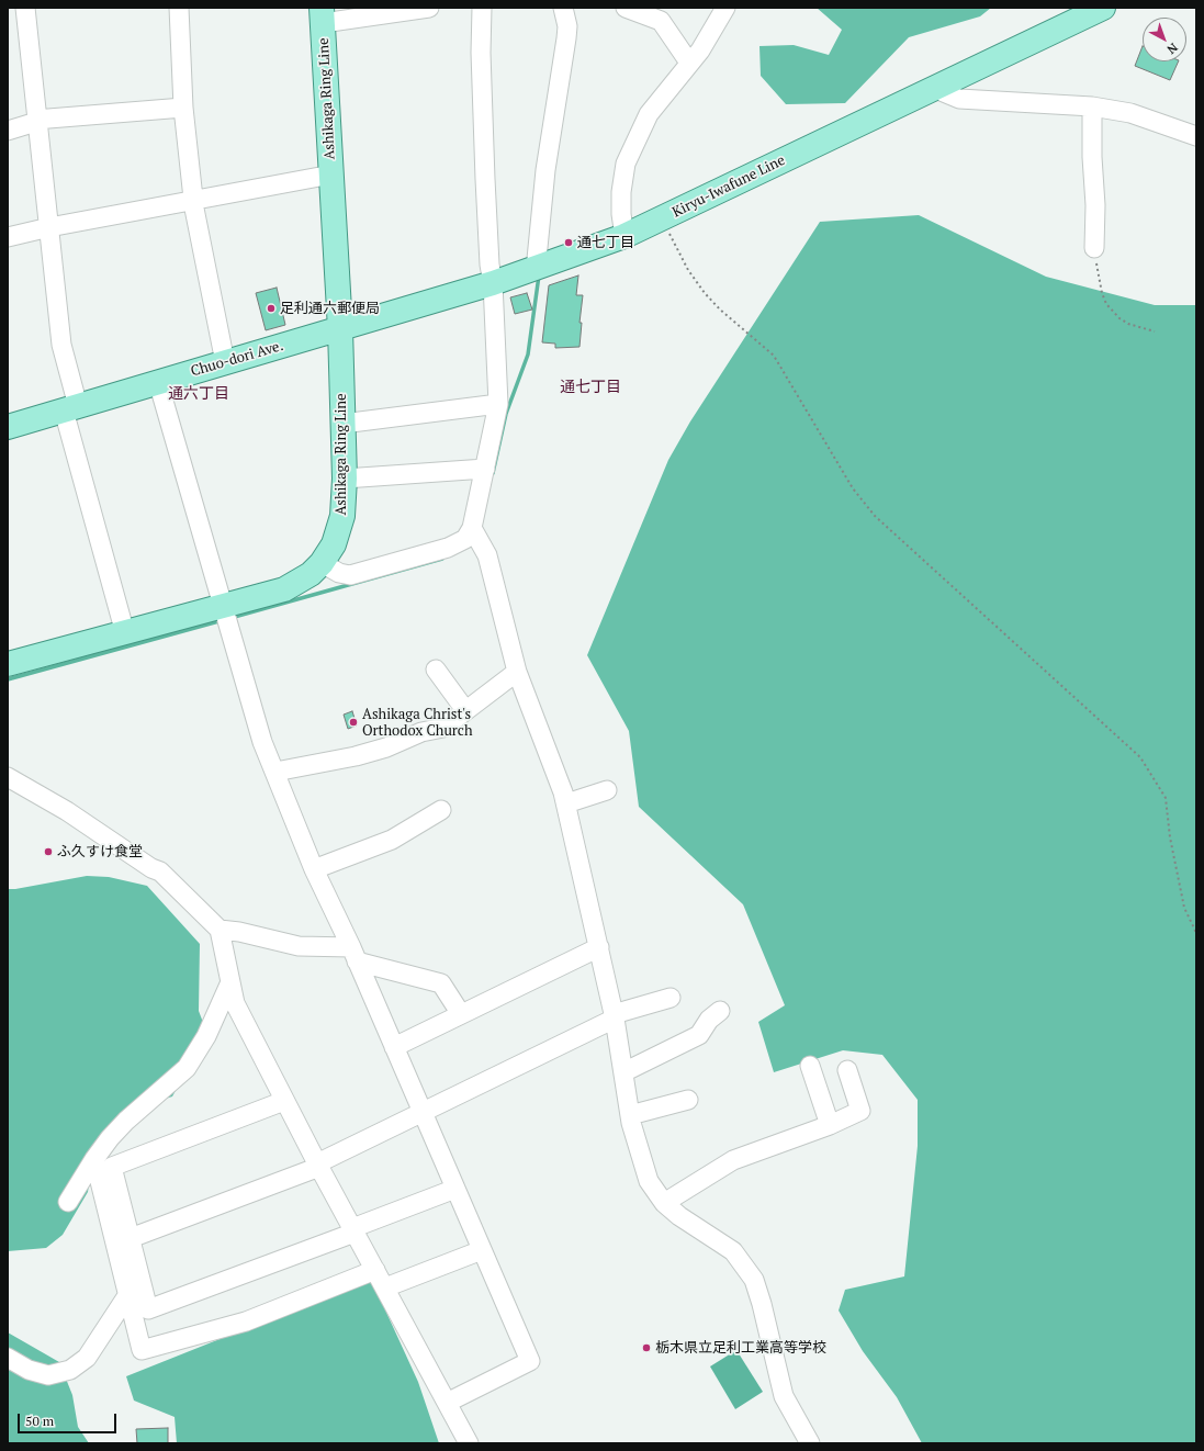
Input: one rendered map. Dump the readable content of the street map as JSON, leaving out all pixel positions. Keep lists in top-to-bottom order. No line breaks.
{"streets":{"main road":["Ashikaga Ring Line","Kiryu-Iwafune Line","Chuo-dori Ave."]},"crossings":[["Ashikaga Ring Line","Kiryu-Iwafune Line"],["Ashikaga Ring Line","Chuo-dori Ave."],["Kiryu-Iwafune Line","Chuo-dori Ave."]],"districts":["通七丁目","通六丁目"],"places":["通七丁目","足利通六郵便局","Ashikaga Christ's Orthodox Church","ふ久すけ食堂","栃木県立足利工業高等学校"],"scale_bar":"50 m","north":"bottom right"}
